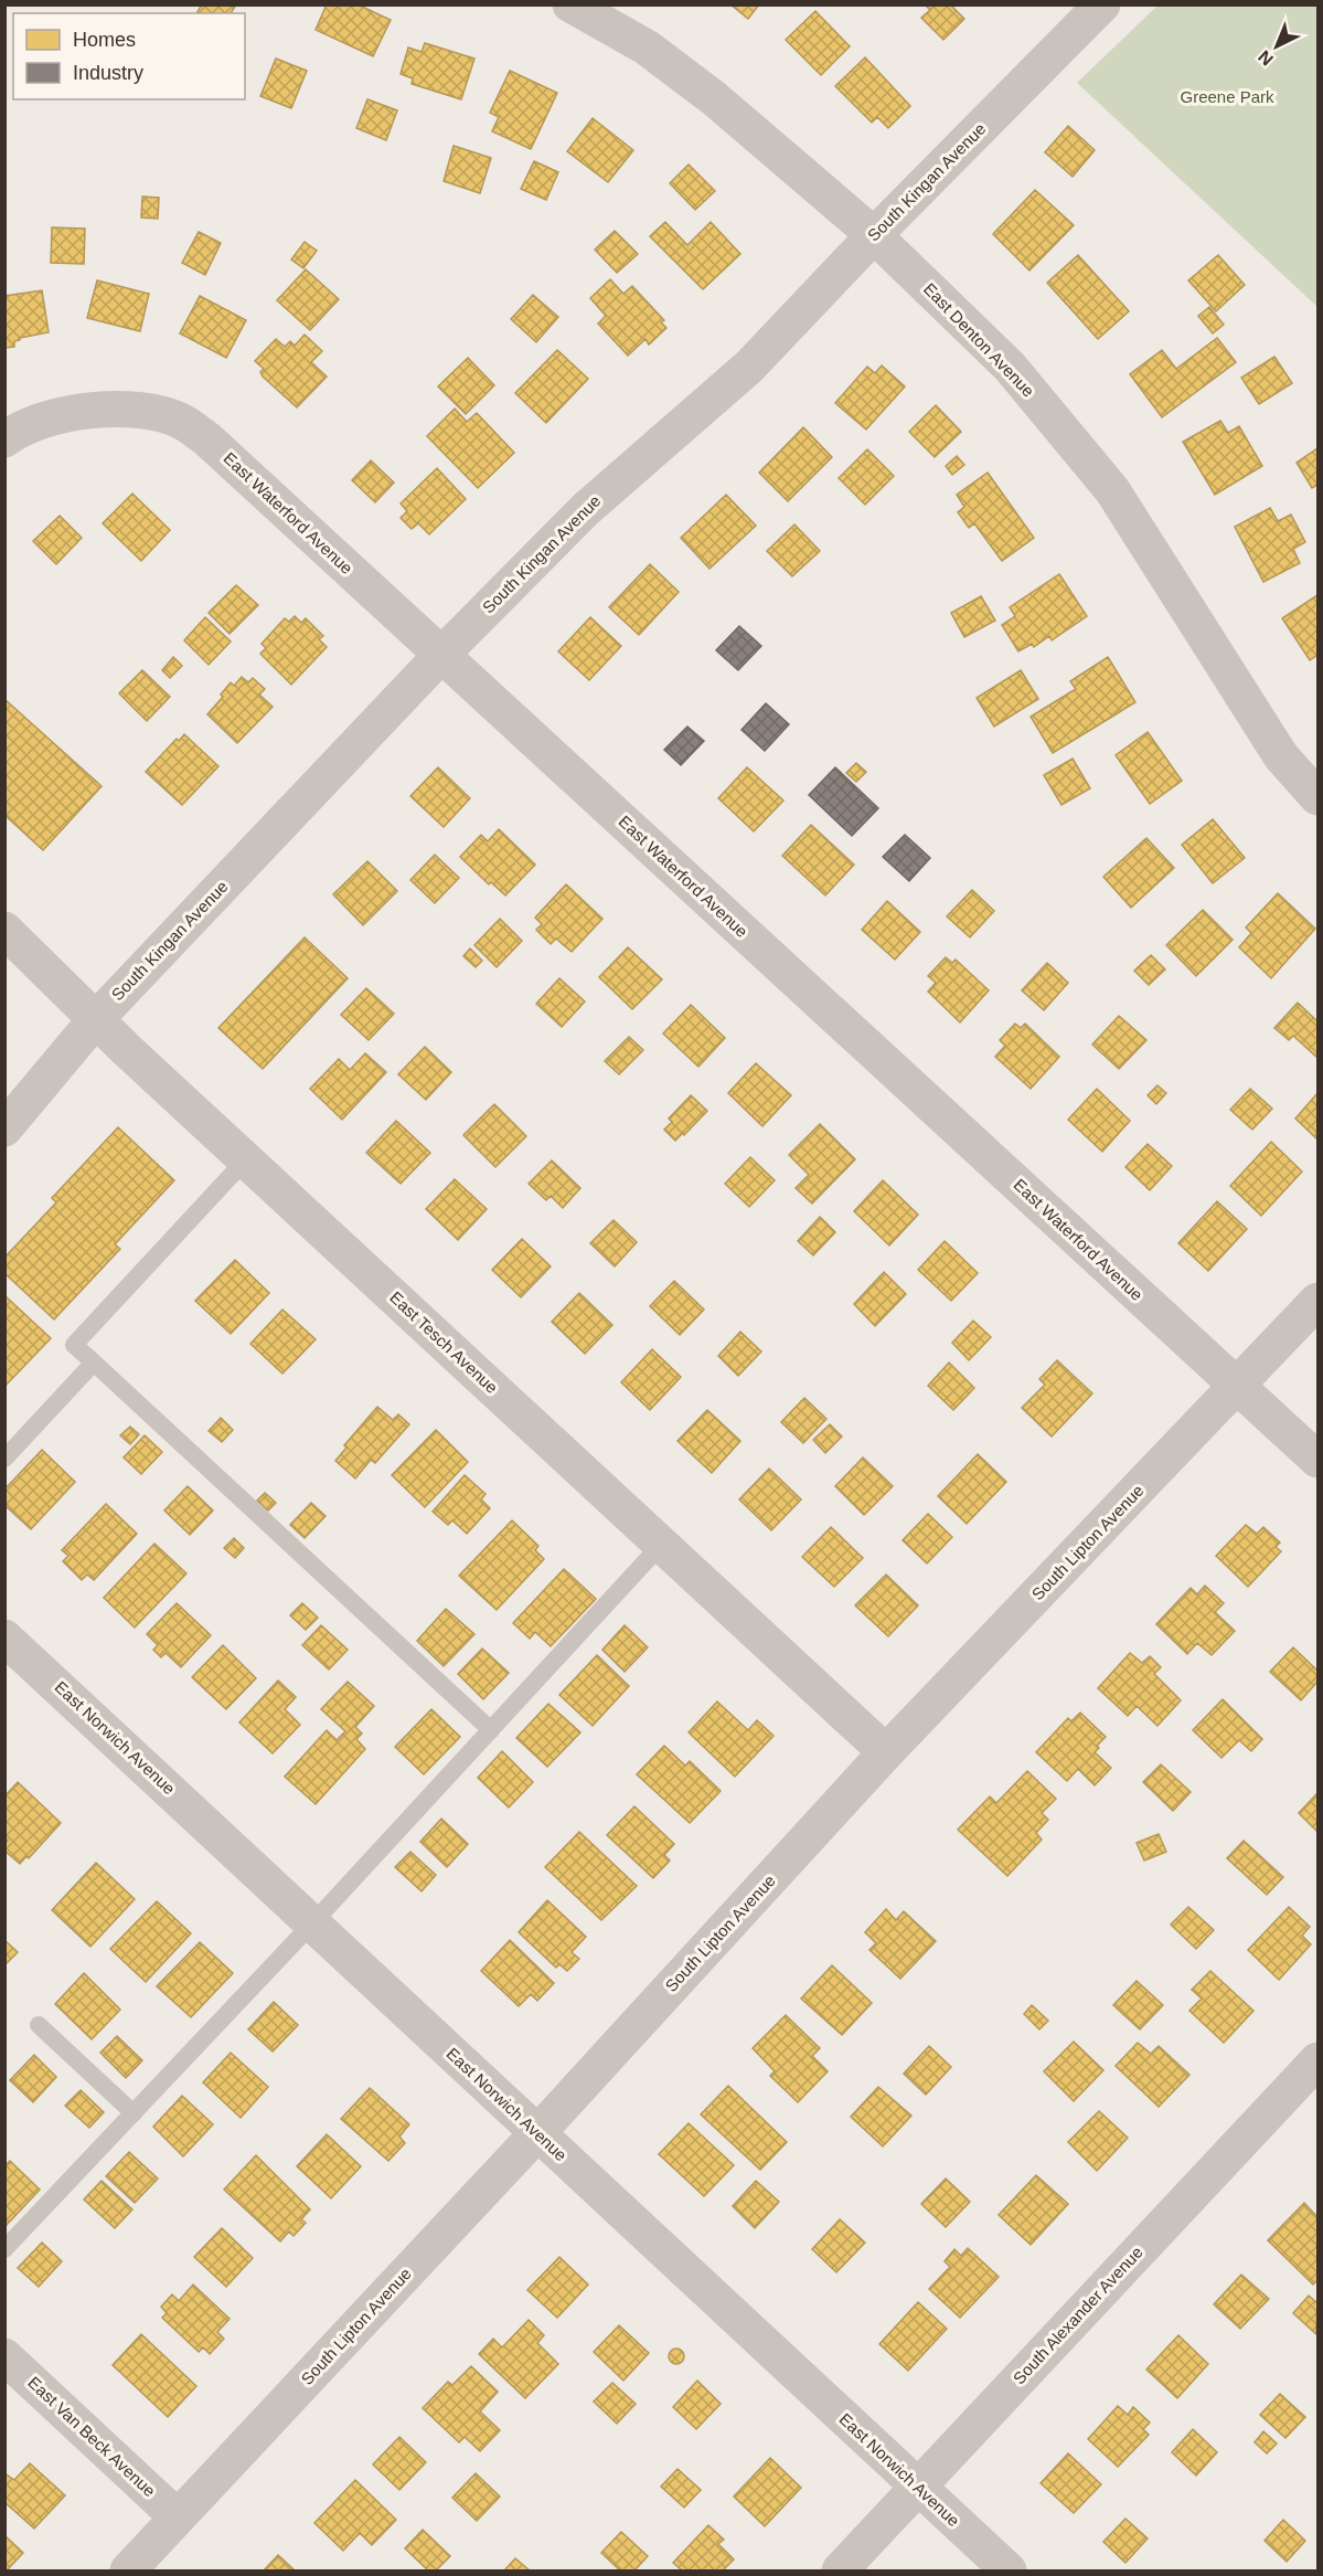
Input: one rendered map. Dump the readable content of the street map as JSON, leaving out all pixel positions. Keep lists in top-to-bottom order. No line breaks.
{"streets":{"street":["South Kingan Avenue","East Denton Avenue","East Waterford Avenue","East Tesch Avenue","South Lipton Avenue","East Norwich Avenue","South Alexander Avenue","East Van Beck Avenue"]},"crossings":[["South Kingan Avenue","East Denton Avenue"],["South Kingan Avenue","East Waterford Avenue"],["South Kingan Avenue","East Tesch Avenue"],["East Waterford Avenue","South Lipton Avenue"],["East Tesch Avenue","South Lipton Avenue"],["South Lipton Avenue","East Norwich Avenue"],["South Lipton Avenue","East Van Beck Avenue"],["East Norwich Avenue","South Alexander Avenue"]],"parks":["Greene Park"],"legend":["Homes","Industry"],"north":"bottom left"}
